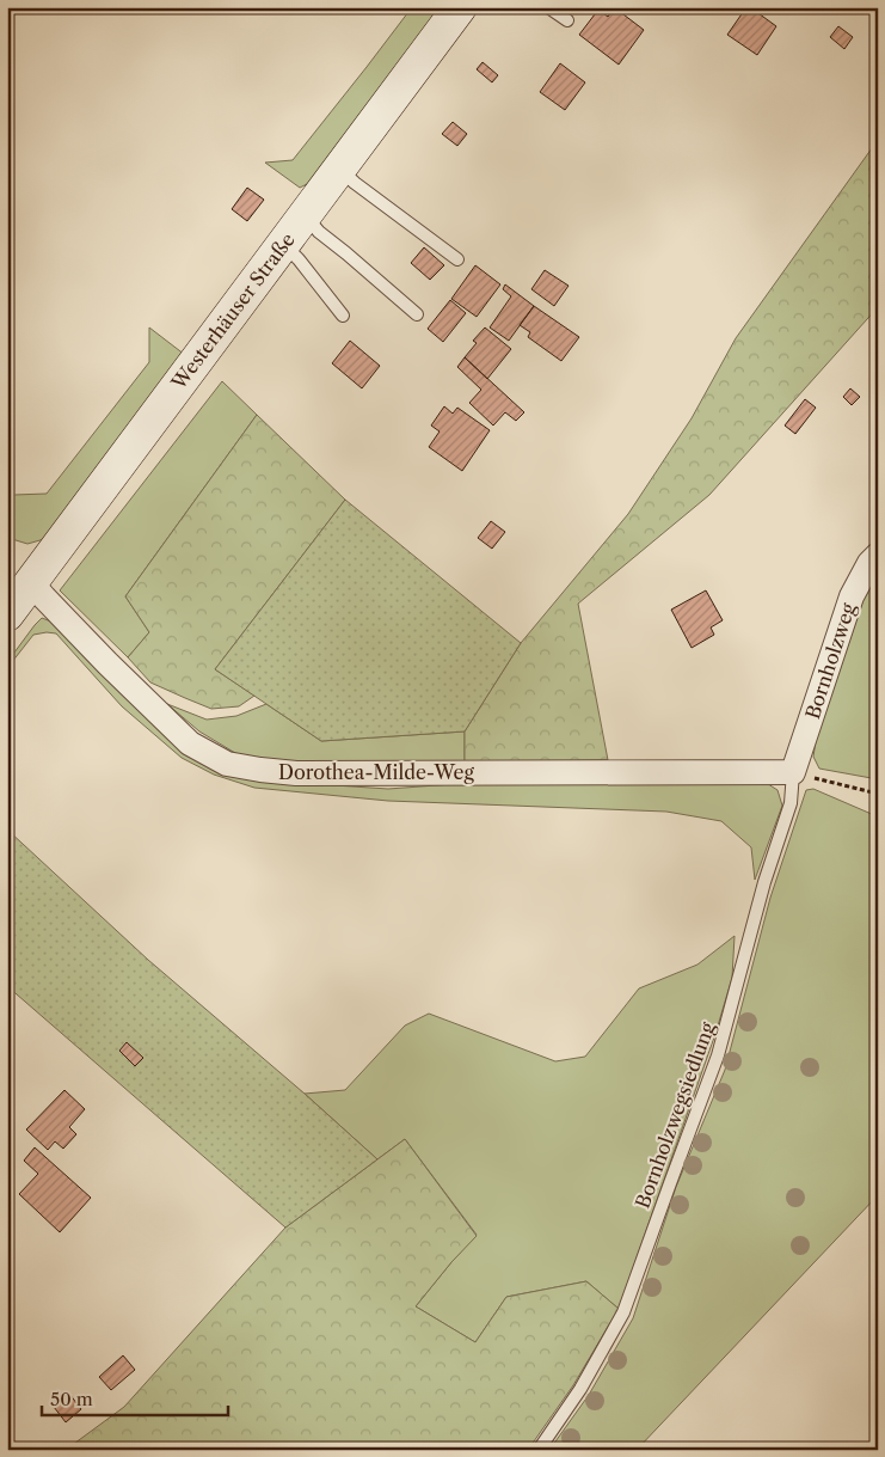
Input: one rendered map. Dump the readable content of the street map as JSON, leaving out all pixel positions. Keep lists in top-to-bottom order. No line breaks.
{"streets":{"main road":["Westerhäuser Straße"],"street":["Bornholzweg","Dorothea-Milde-Weg"],"lane":["Bornholzwegsiedlung"]},"crossings":[["Westerhäuser Straße","Dorothea-Milde-Weg"],["Bornholzweg","Dorothea-Milde-Weg"],["Bornholzweg","Bornholzwegsiedlung"],["Dorothea-Milde-Weg","Bornholzwegsiedlung"]],"scale_bar":"50 m"}
